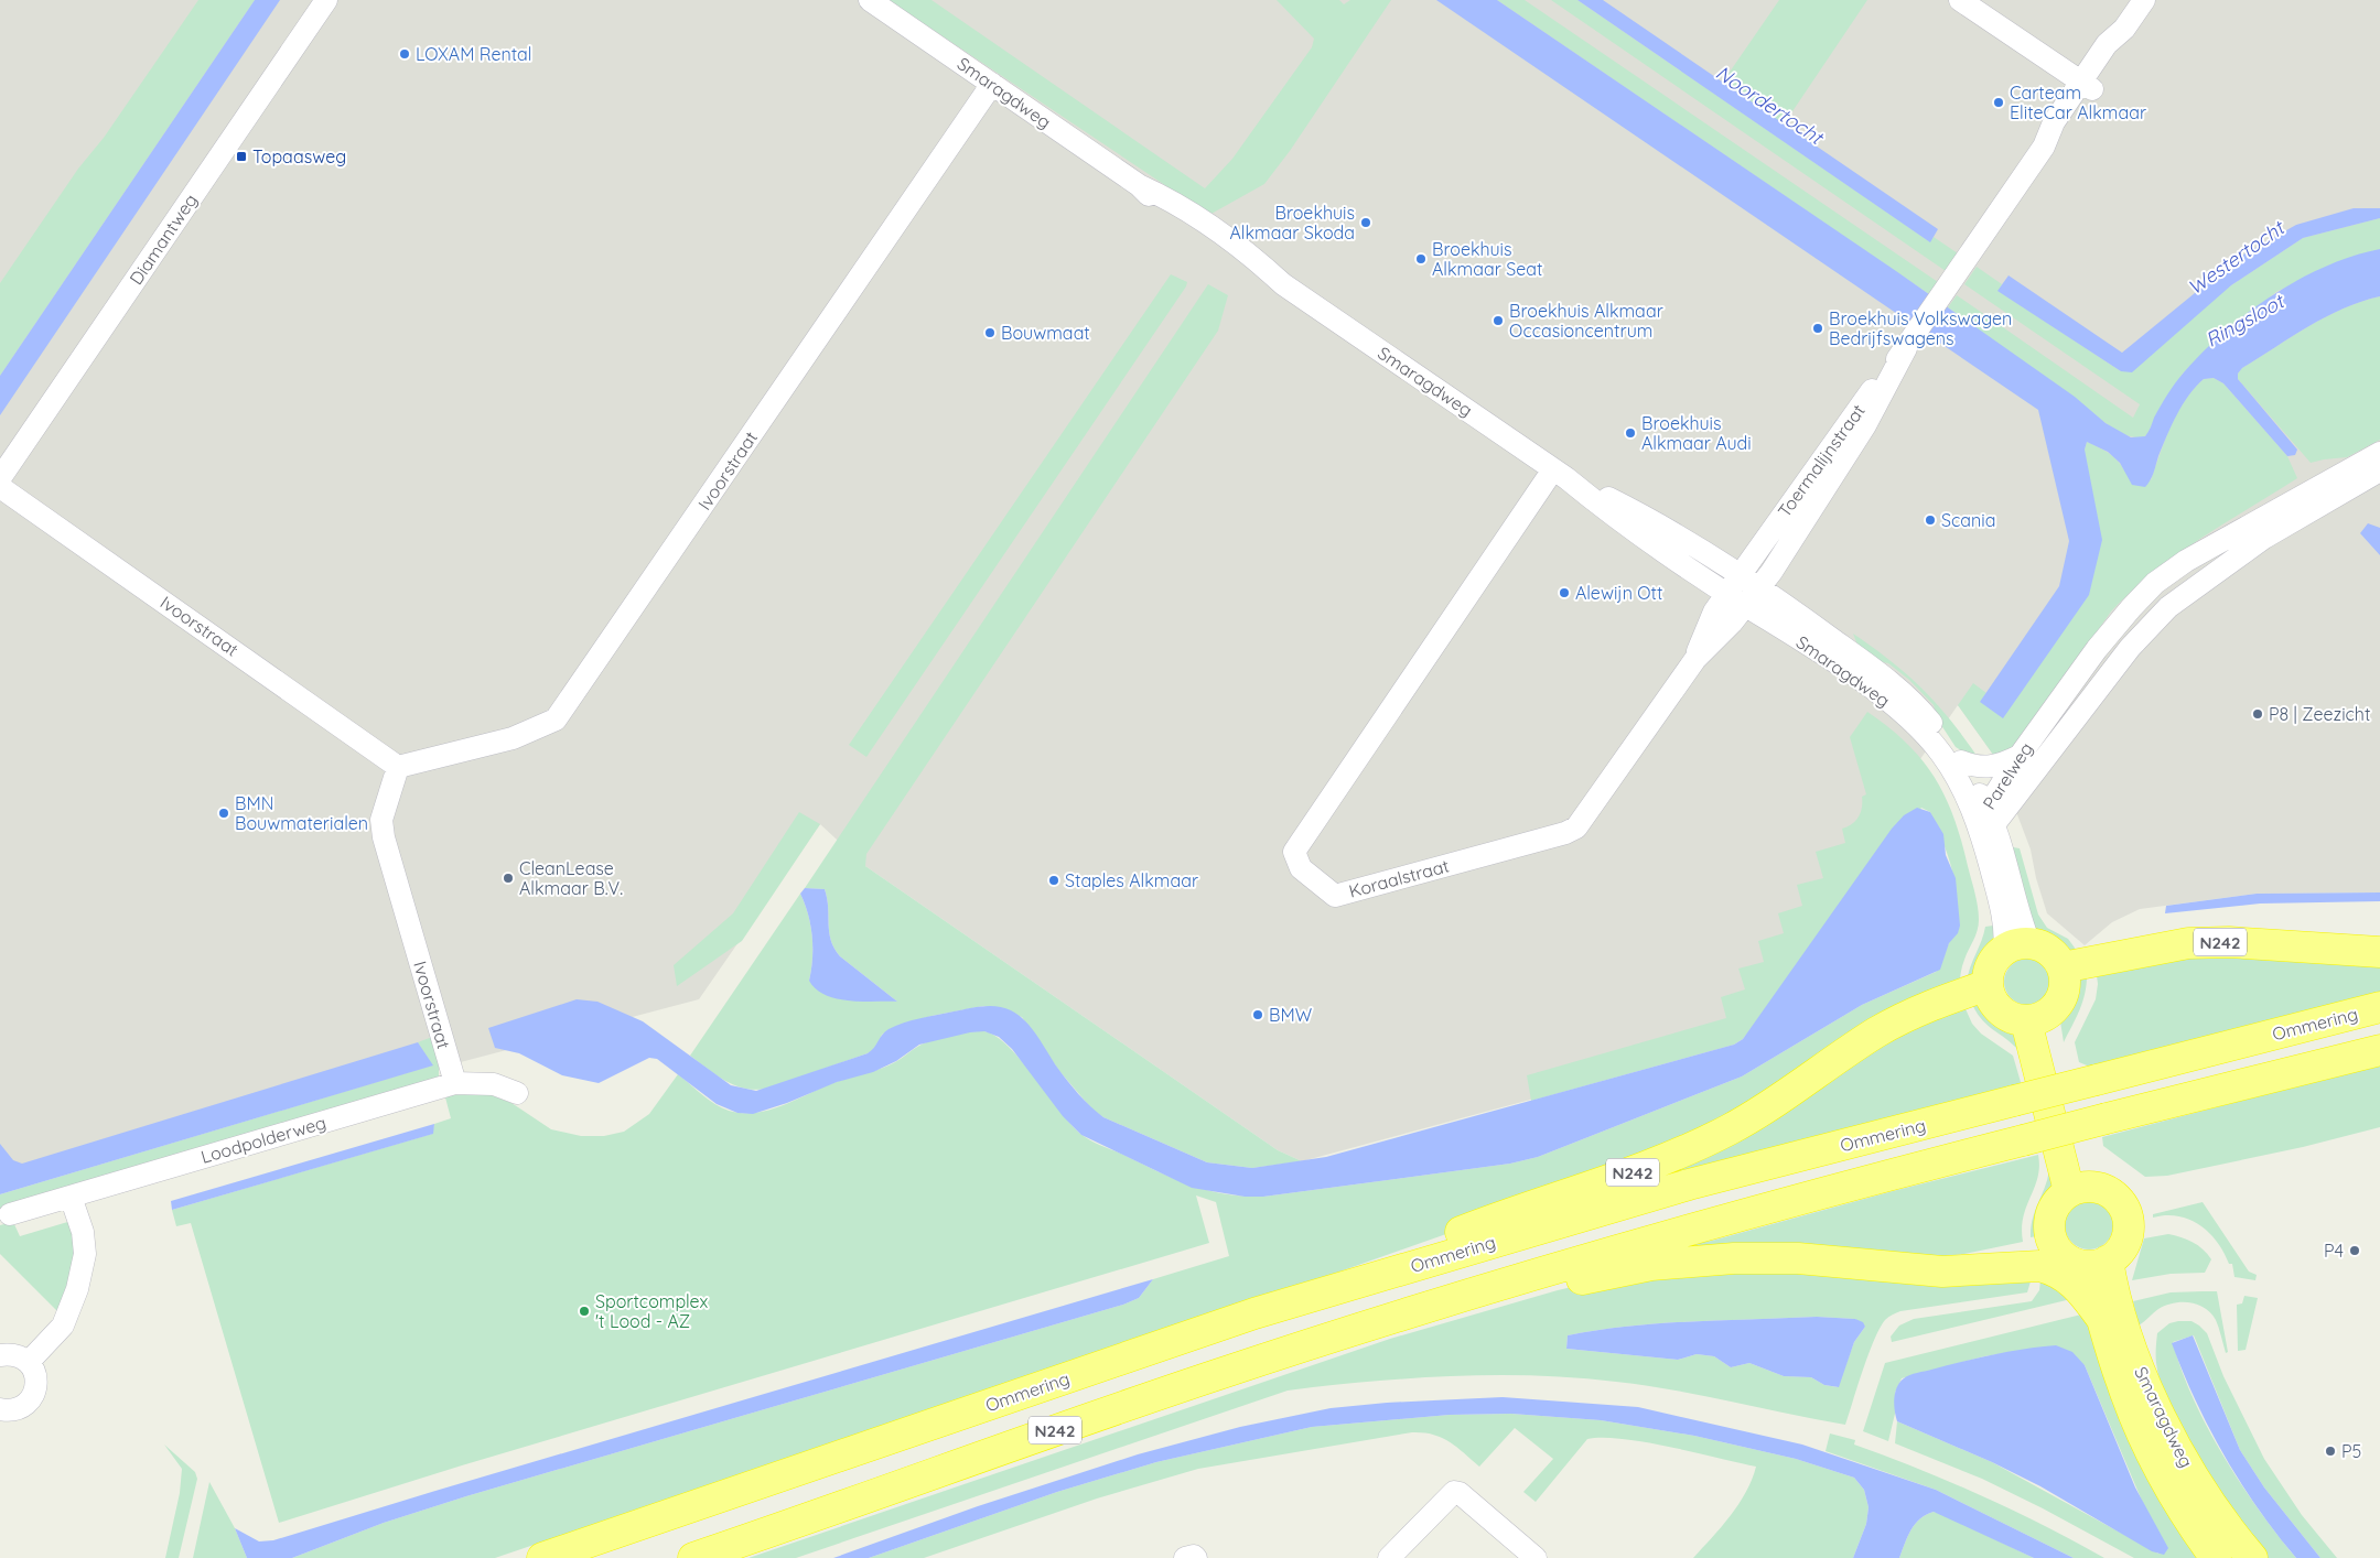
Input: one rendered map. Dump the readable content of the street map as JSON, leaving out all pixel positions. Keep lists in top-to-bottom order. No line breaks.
{"streets":{"highway":["Smaragdweg","N242","Ommering"],"street":["Diamantweg","Toermalijnstraat","Ivoorstraat","Parelweg","Koraalstraat","Loodpolderweg"]},"crossings":[["Smaragdweg","Toermalijnstraat"],["Smaragdweg","Ivoorstraat"],["Smaragdweg","Parelweg"],["Smaragdweg","Koraalstraat"],["Smaragdweg","N242"],["Toermalijnstraat","Koraalstraat"],["Ivoorstraat","Loodpolderweg"],["N242","Ommering"]],"water":["Noordertocht","Westertocht","Ringsloot"],"places":{"other":["LOXAM Rental","Carteam EliteCar Alkmaar","Broekhuis Alkmaar Skoda","Broekhuis Alkmaar Seat","Broekhuis Alkmaar Occasioncentrum","Broekhuis Volkswagen Bedrijfswagens","Bouwmaat","Broekhuis Alkmaar Audi","Scania","Alewijn Ott","P8 | Zeezicht","BMN Bouwmaterialen","CleanLease Alkmaar B.V.","Staples Alkmaar","BMW","P4","Sportcomplex 't Lood - AZ","P5"],"transit":["Topaasweg"]}}
